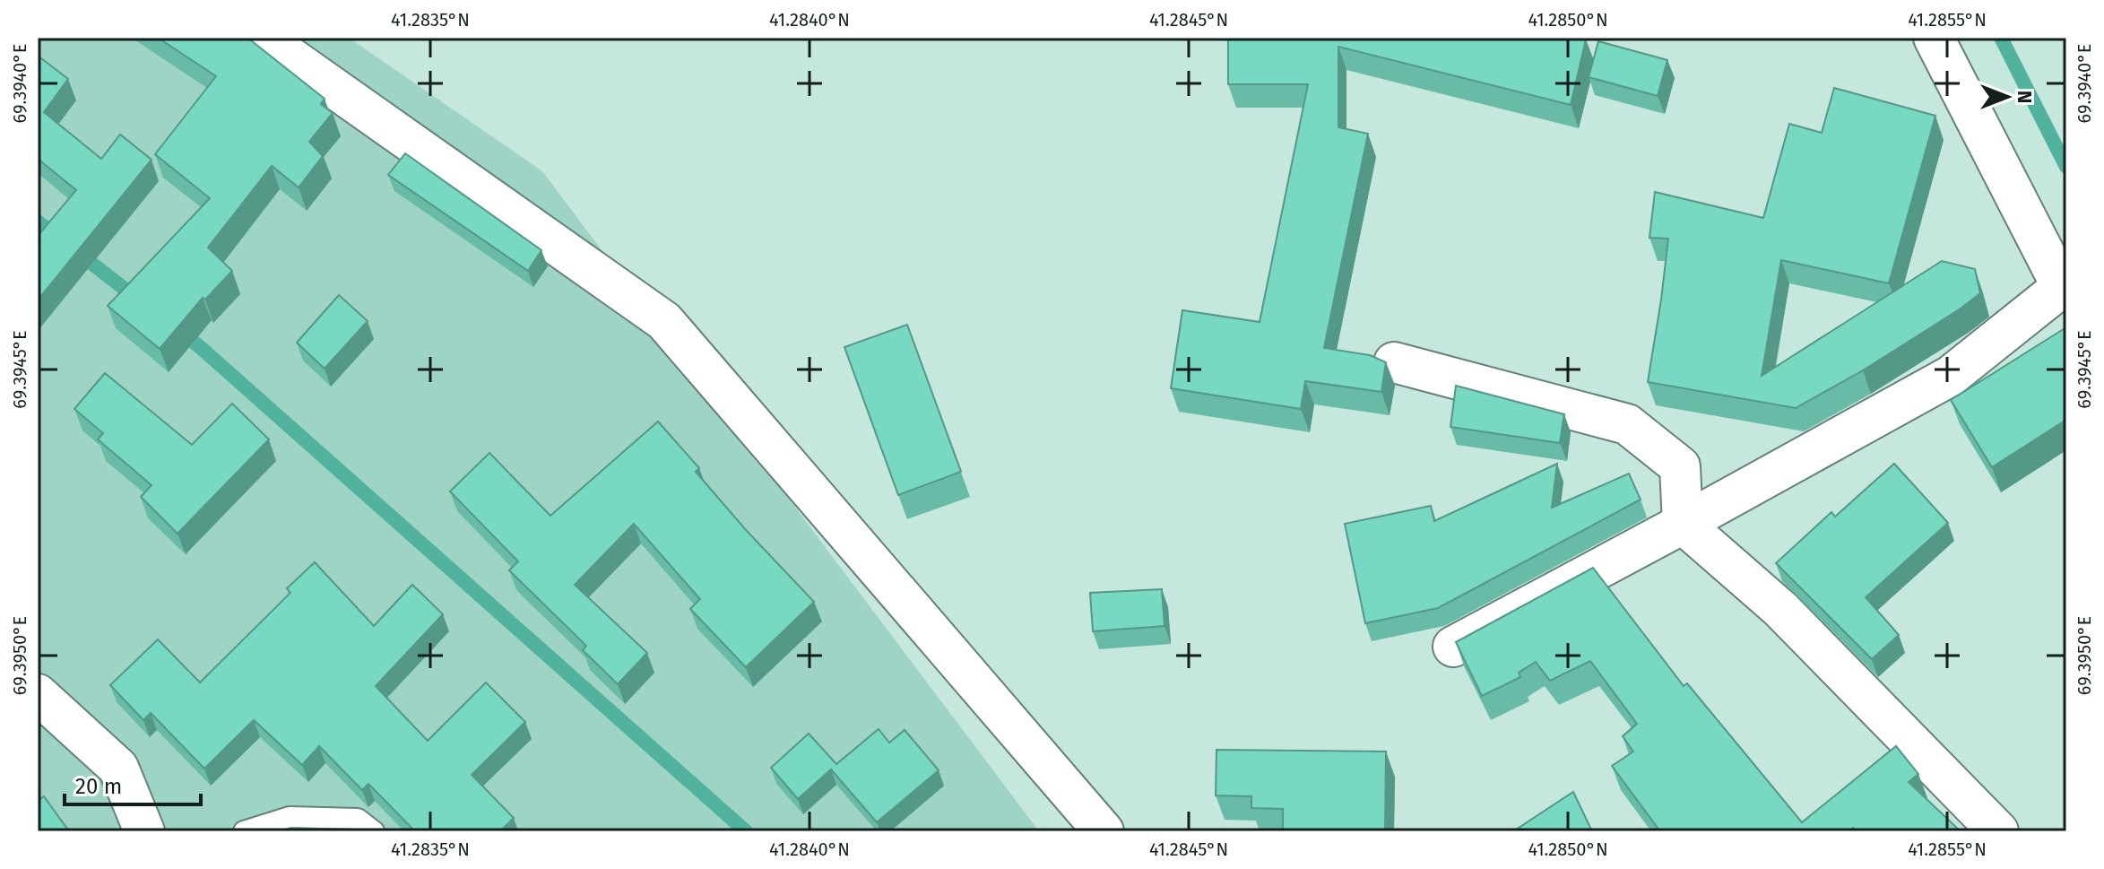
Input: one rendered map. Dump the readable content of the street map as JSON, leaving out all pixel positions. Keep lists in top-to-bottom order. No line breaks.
{"scale_bar":"20 m","north":"right","coordinates":["41.2835°N","41.2840°N","41.2845°N","41.2850°N","41.2855°N","69.3940°E","69.3945°E","69.3950°E"]}
